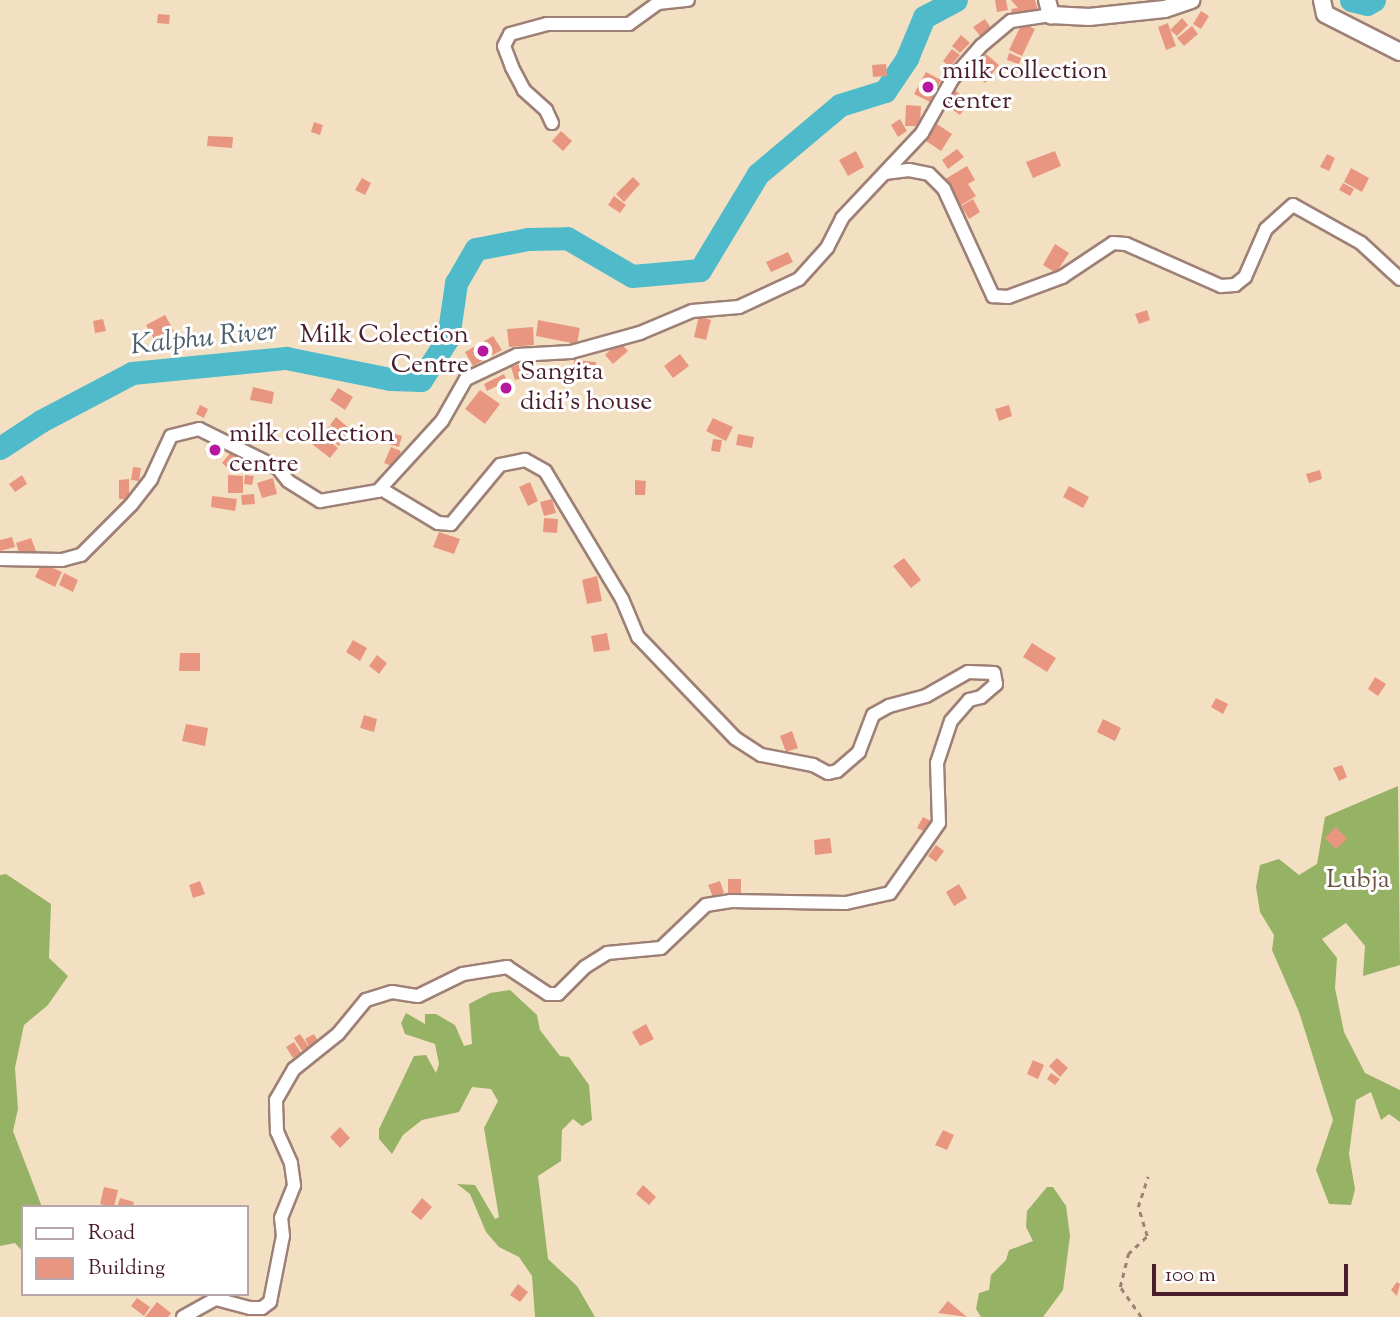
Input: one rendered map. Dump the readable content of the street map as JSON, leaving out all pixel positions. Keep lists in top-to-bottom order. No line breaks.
{"water":["Kalphu River"],"parks":["Lubja"],"places":["milk collection center","Milk Colection Centre","Sangita didi's house","milk collection centre"],"legend":["Road","Building"],"scale_bar":"100 m"}
